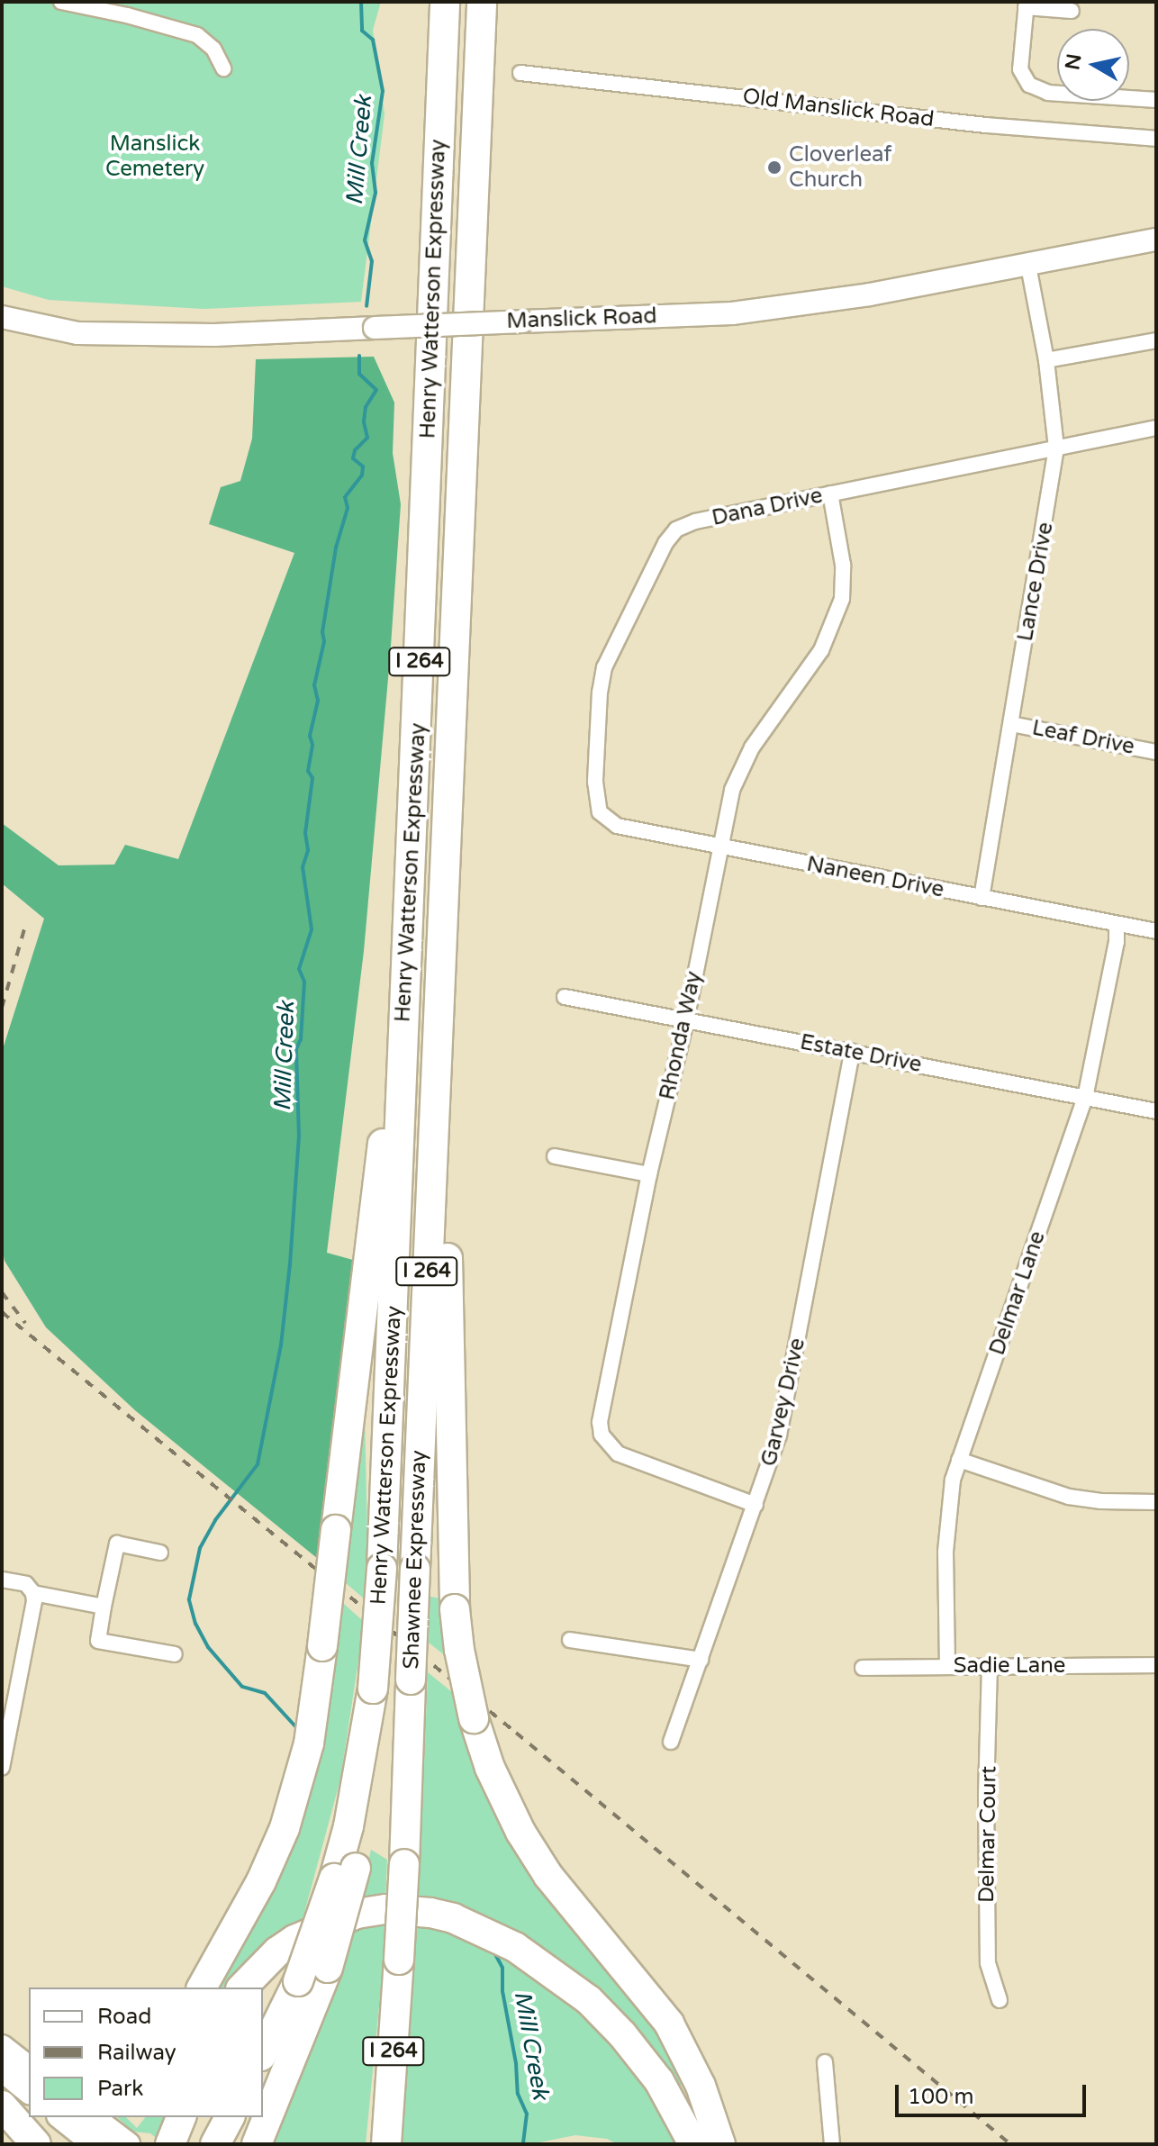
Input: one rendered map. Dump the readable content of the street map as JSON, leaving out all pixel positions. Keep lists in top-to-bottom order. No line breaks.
{"streets":{"highway":["Henry Watterson Expressway","I 264","Shawnee Expressway"],"main road":["Manslick Road"],"street":["Old Manslick Road","Dana Drive","Lance Drive","Leaf Drive","Naneen Drive","Rhonda Way","Estate Drive","Delmar Lane","Garvey Drive","Sadie Lane","Delmar Court"]},"crossings":[["Henry Watterson Expressway","I 264"],["Henry Watterson Expressway","Shawnee Expressway"],["Manslick Road","Lance Drive"],["Dana Drive","Lance Drive"],["Dana Drive","Naneen Drive"],["Dana Drive","Rhonda Way"],["Lance Drive","Leaf Drive"],["Lance Drive","Naneen Drive"],["Naneen Drive","Rhonda Way"],["Naneen Drive","Delmar Lane"],["Rhonda Way","Estate Drive"],["Rhonda Way","Garvey Drive"],["Estate Drive","Delmar Lane"],["Estate Drive","Garvey Drive"],["Delmar Lane","Sadie Lane"],["Sadie Lane","Delmar Court"]],"water":["Mill Creek"],"parks":["Manslick Cemetery"],"places":["Cloverleaf Church"],"legend":["Road","Railway","Park"],"scale_bar":"100 m","north":"left"}
